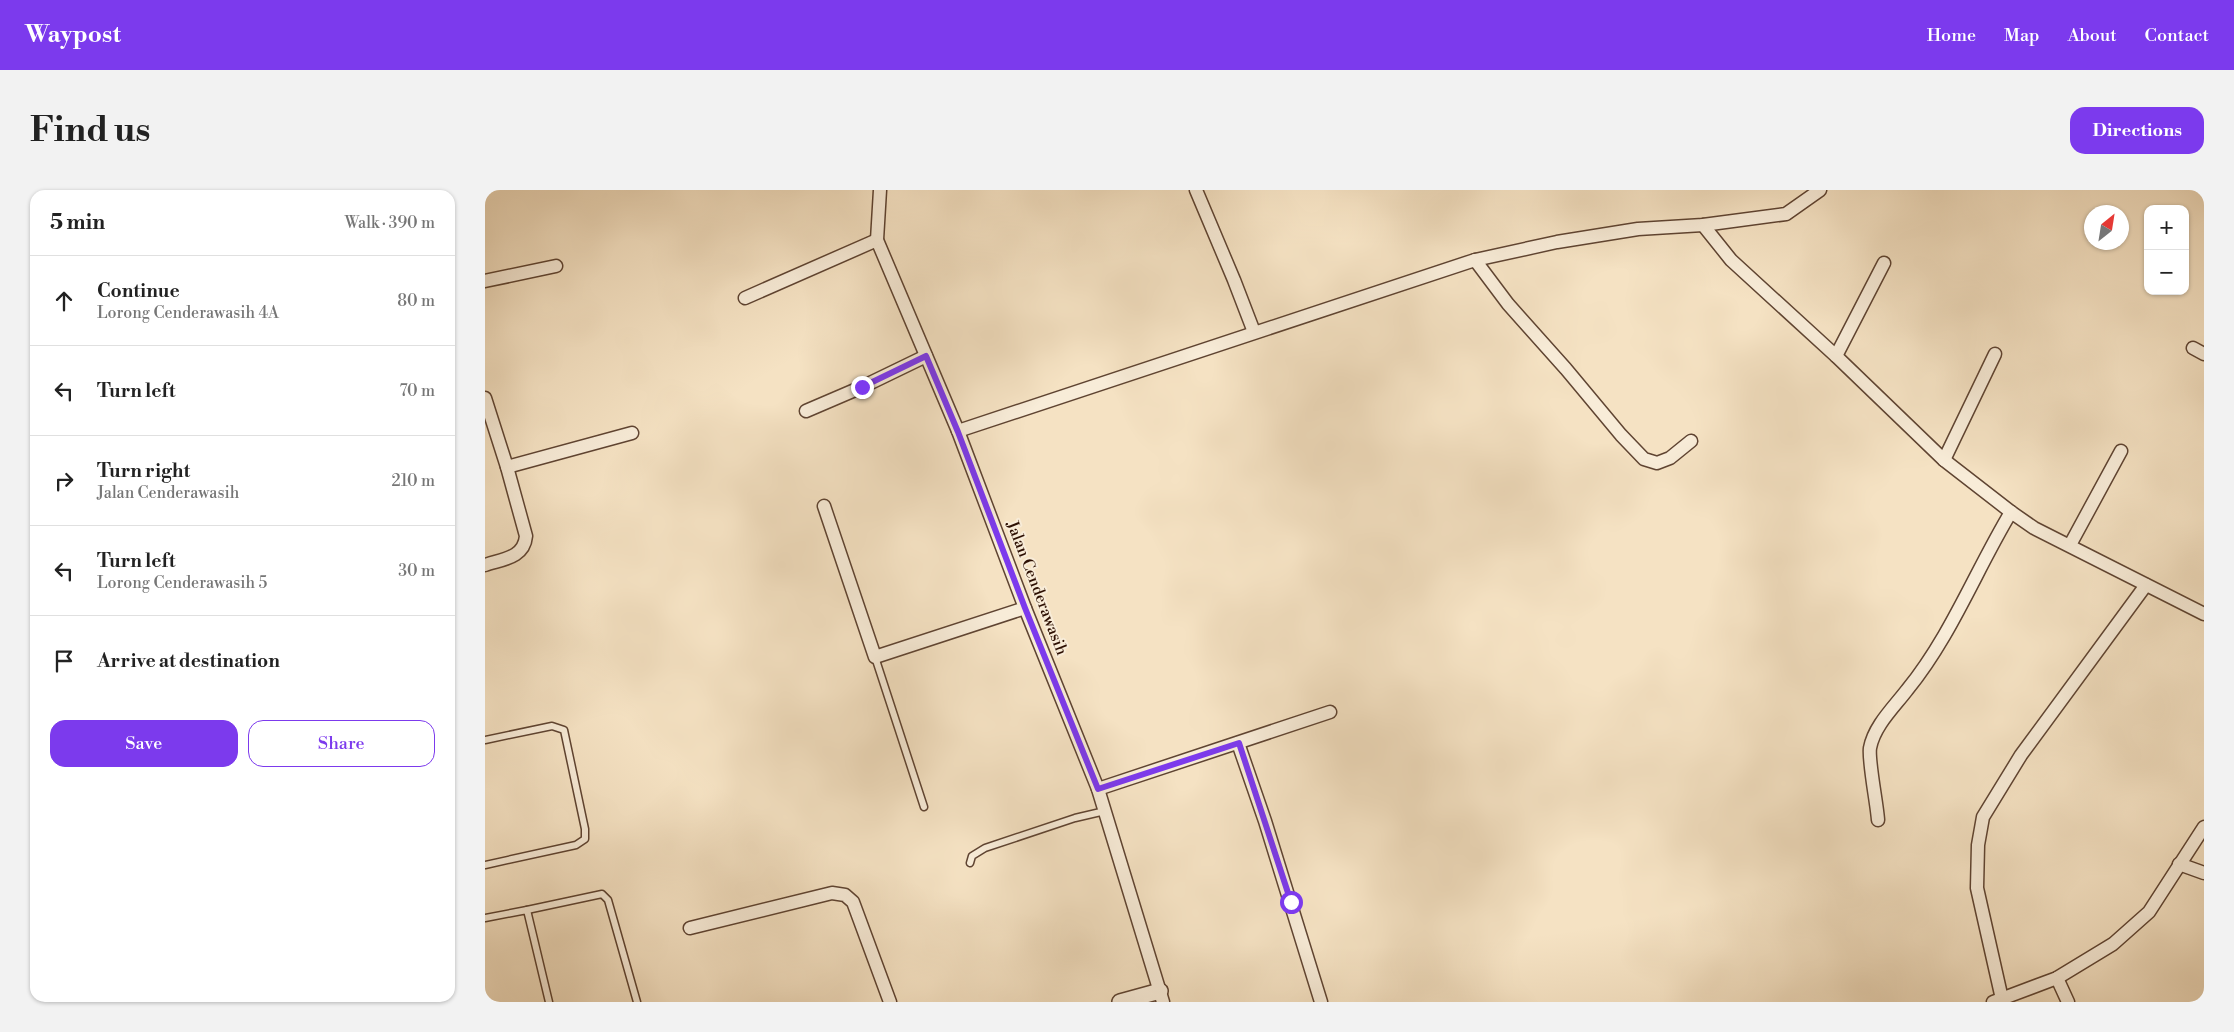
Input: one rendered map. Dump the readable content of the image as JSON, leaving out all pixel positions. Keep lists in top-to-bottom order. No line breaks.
{"streets":{"street":["Jalan Cenderawasih"]},"north":"top right","page":{"header":"Waypost","nav":["Home","Map","About","Contact"],"buttons":["Directions",["Save","Share"]],"title":"Find us","heading":["5 min","Walk · 390 m"],"map_buttons":["+","−"],"list":[["Continue","Lorong Cenderawasih 4A","80 m"],["Turn left","70 m"],["Turn right","Jalan Cenderawasih","210 m"],["Turn left","Lorong Cenderawasih 5","30 m"],"Arrive at destination"]}}
